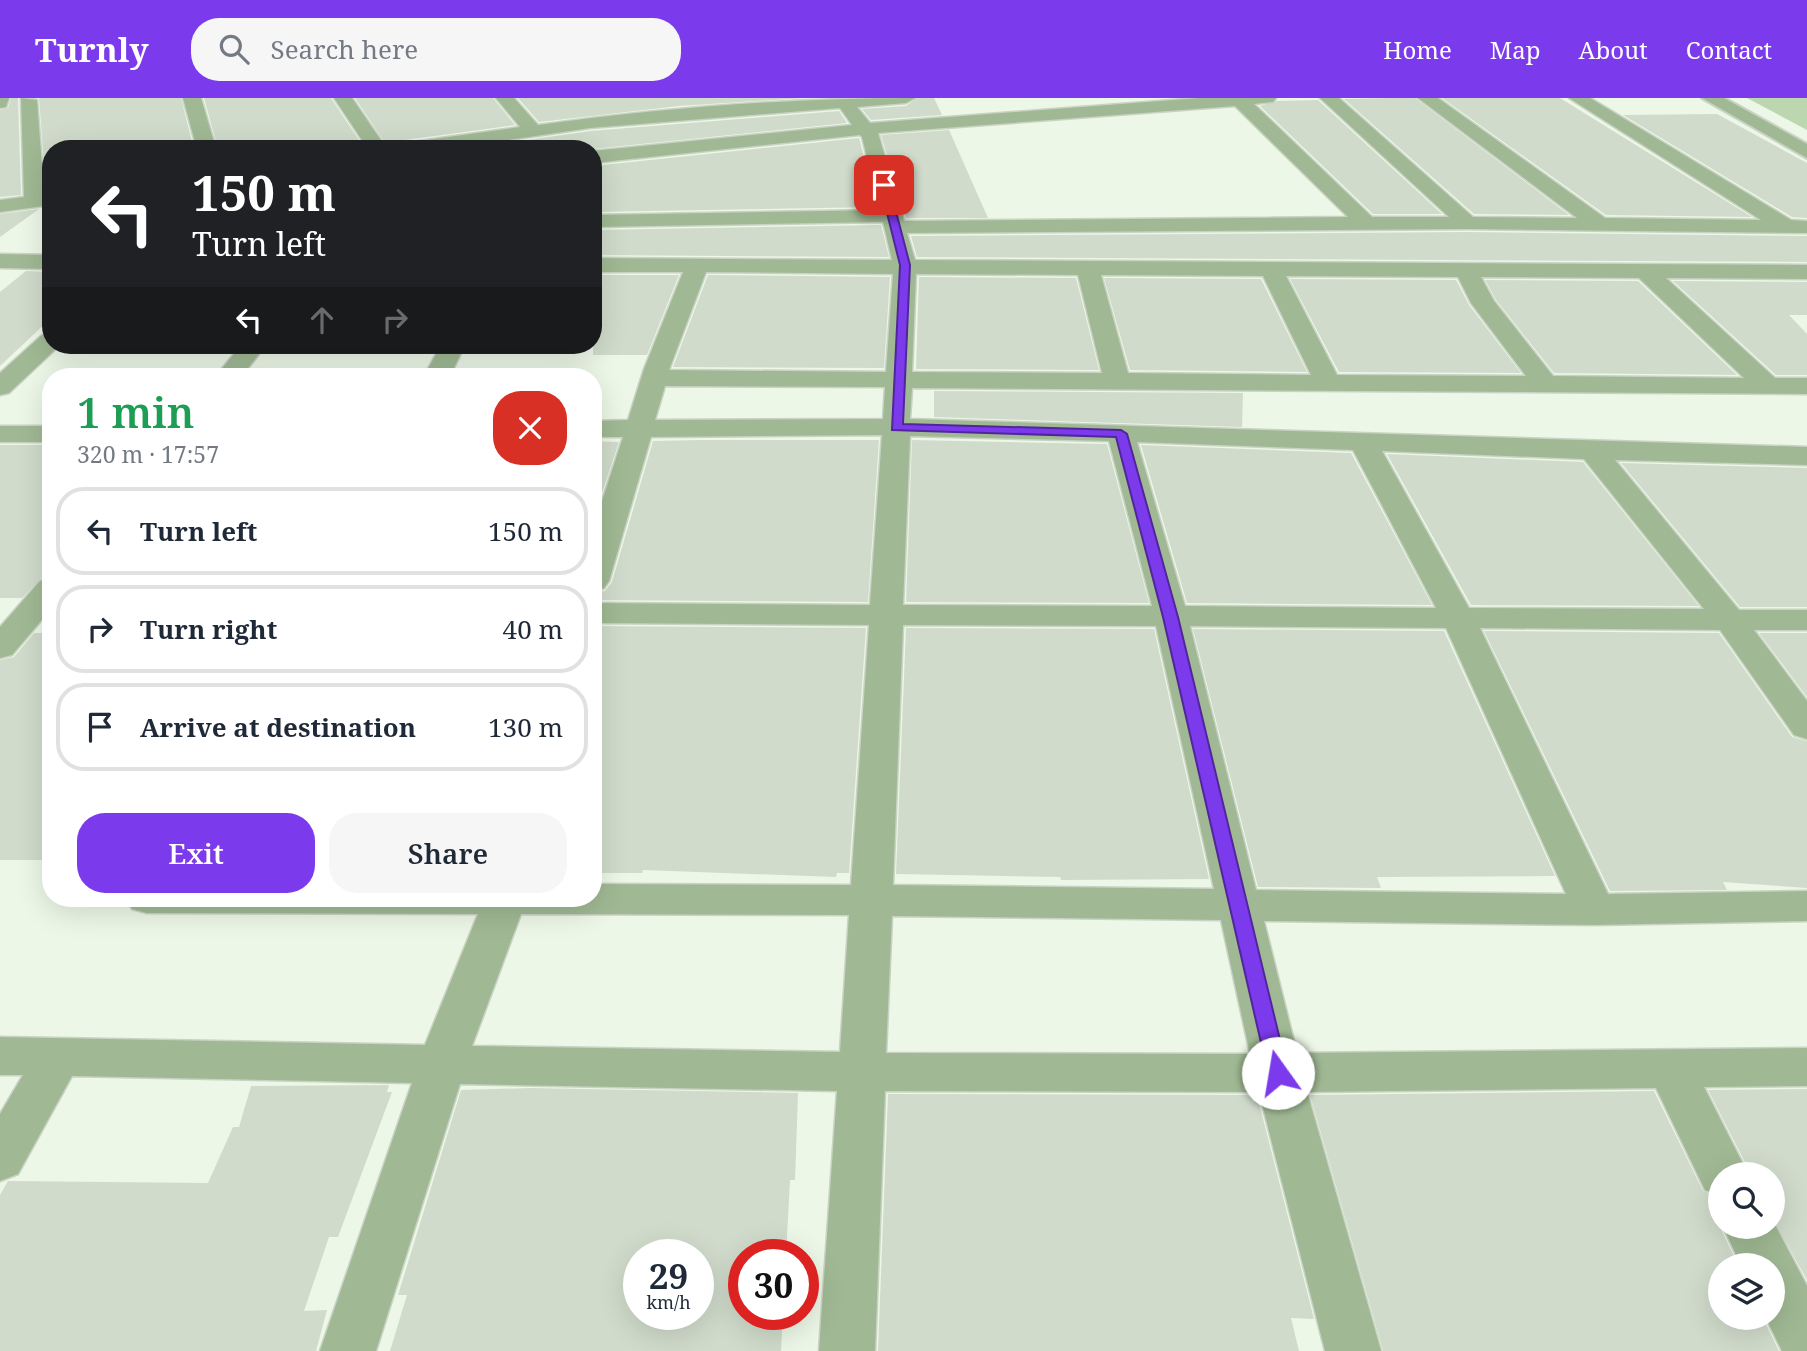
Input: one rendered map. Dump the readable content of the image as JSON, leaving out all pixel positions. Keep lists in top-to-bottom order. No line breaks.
{"page":{"header":"Turnly","search":"Search here","nav":["Home","Map","About","Contact"],"turn":["150 m","Turn left"],"heading":["1 min","320 m · 17:57"],"list":[{"name":"Turn left","value":"150 m"},{"name":"Turn right","value":"40 m"},{"name":"Arrive at destination","value":"130 m"}],"buttons":["Exit","Share"],"speed":"29 km/h","limit":"30"}}
